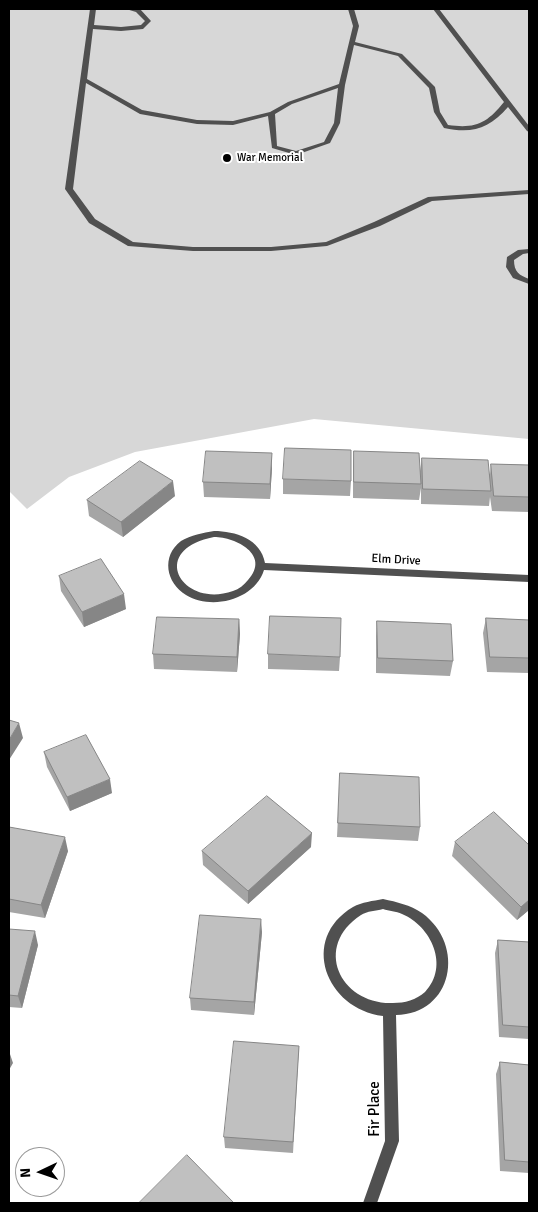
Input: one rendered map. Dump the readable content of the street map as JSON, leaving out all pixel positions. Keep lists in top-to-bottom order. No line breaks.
{"streets":{"street":["Elm Drive","Fir Place"]},"places":["War Memorial"],"north":"left"}
